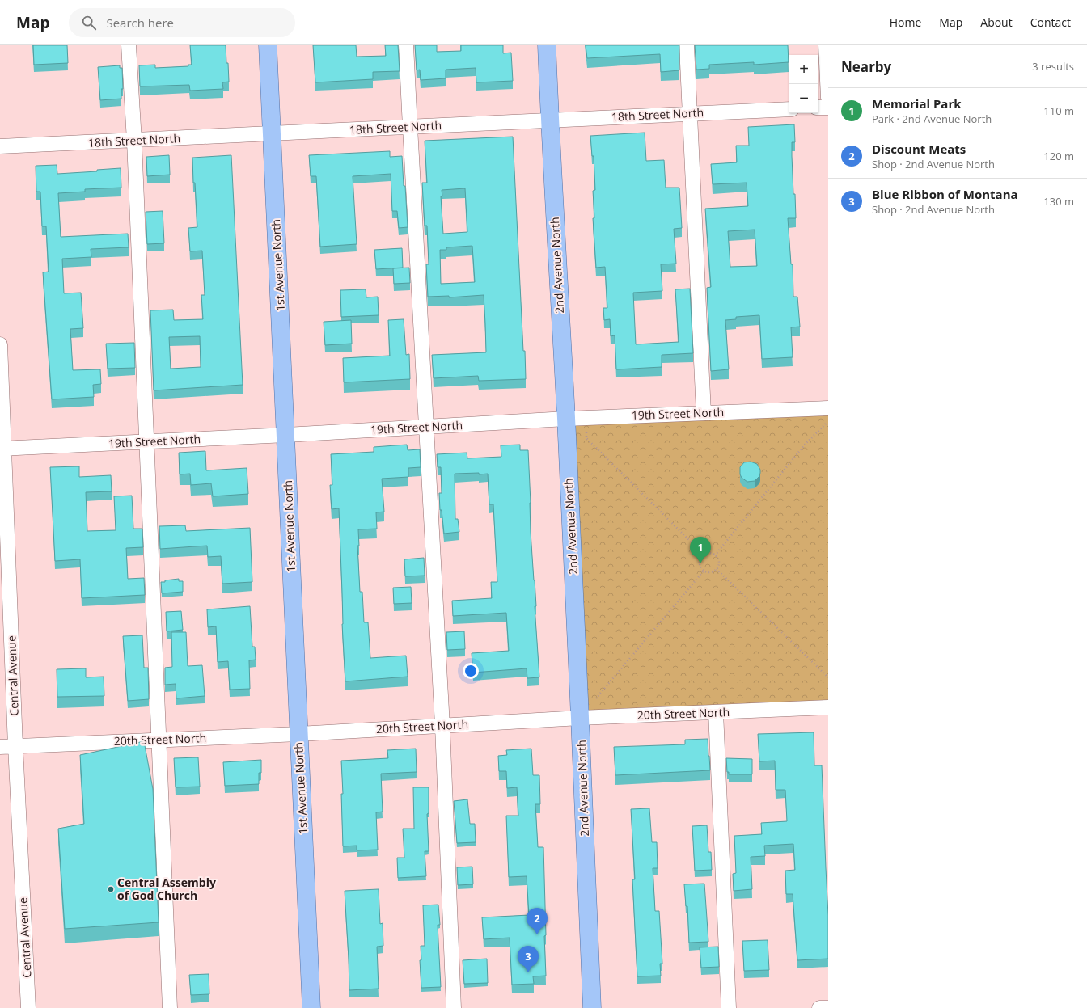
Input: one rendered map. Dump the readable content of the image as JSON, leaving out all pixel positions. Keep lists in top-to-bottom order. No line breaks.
{"streets":{"main road":["1st Avenue North","2nd Avenue North"],"street":["18th Street North","19th Street North","Central Avenue","20th Street North"]},"crossings":[["18th Street North","1st Avenue North"],["18th Street North","2nd Avenue North"],["1st Avenue North","19th Street North"],["1st Avenue North","20th Street North"],["2nd Avenue North","19th Street North"],["2nd Avenue North","20th Street North"],["19th Street North","Central Avenue"],["Central Avenue","20th Street North"]],"places":["Central Assembly of God Church"],"page":{"header":"Map","search":"Search here","nav":["Home","Map","About","Contact"],"heading":["Nearby","3 results"],"map_buttons":["+","−"],"list":[{"mark":"1","name":"Memorial Park","note":"Park · 2nd Avenue North","value":"110 m"},{"mark":"2","name":"Discount Meats","note":"Shop · 2nd Avenue North","value":"120 m"},{"mark":"3","name":"Blue Ribbon of Montana","note":"Shop · 2nd Avenue North","value":"130 m"}],"pins":["1","2","3"]}}
